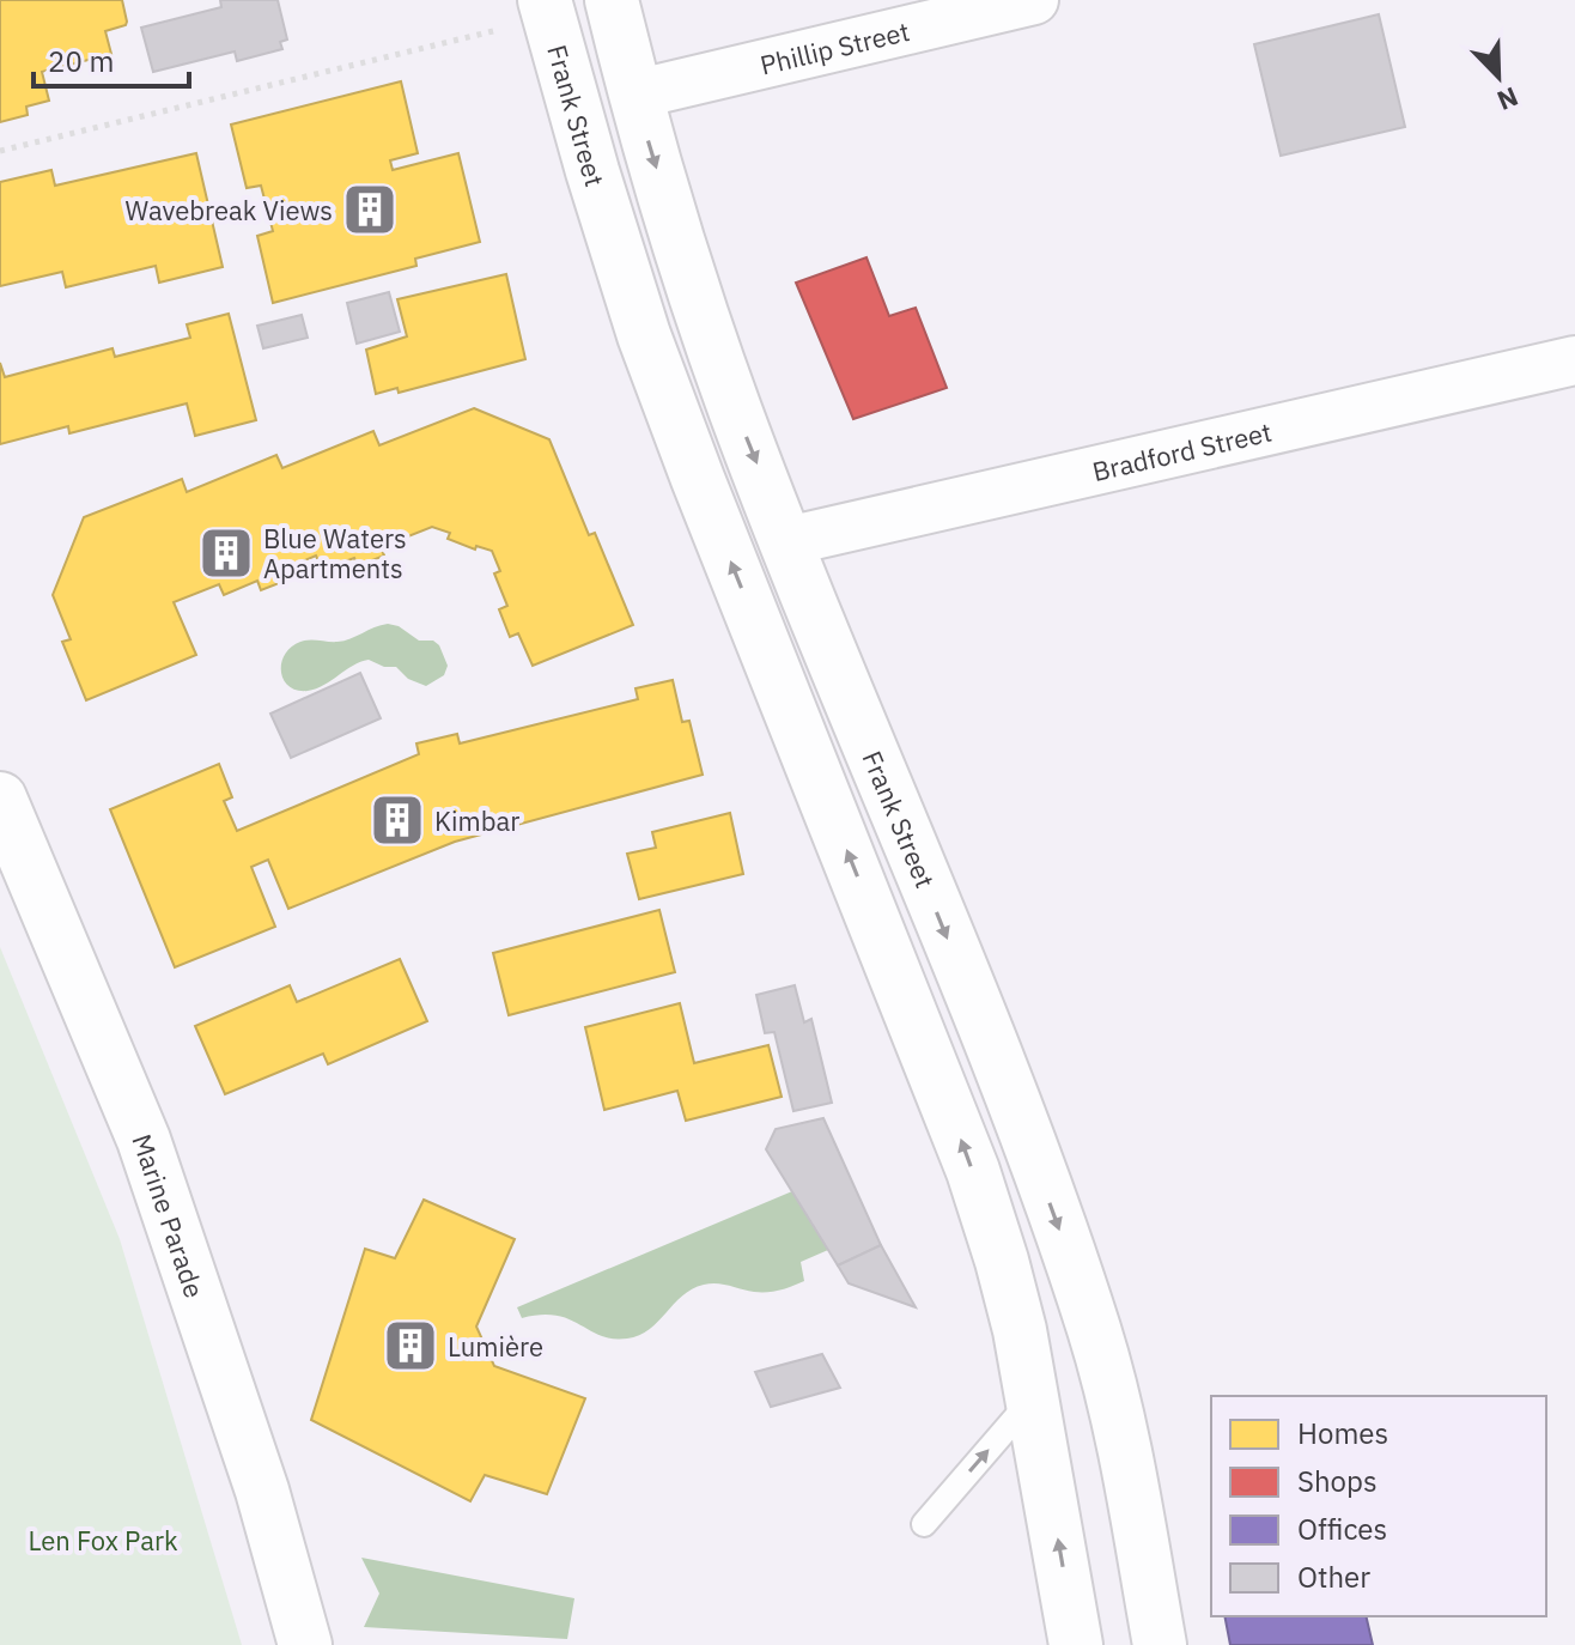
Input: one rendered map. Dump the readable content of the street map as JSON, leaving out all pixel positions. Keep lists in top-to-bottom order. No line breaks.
{"streets":{"main road":["Frank Street","Marine Parade"],"street":["Phillip Street","Bradford Street"]},"crossings":[["Phillip Street","Frank Street"],["Frank Street","Bradford Street"]],"parks":["Len Fox Park"],"places":{"building":["Wavebreak Views","Blue Waters Apartments","Kimbar","Lumière"]},"legend":["Homes","Shops","Offices","Other"],"scale_bar":"20 m","north":"bottom right"}
